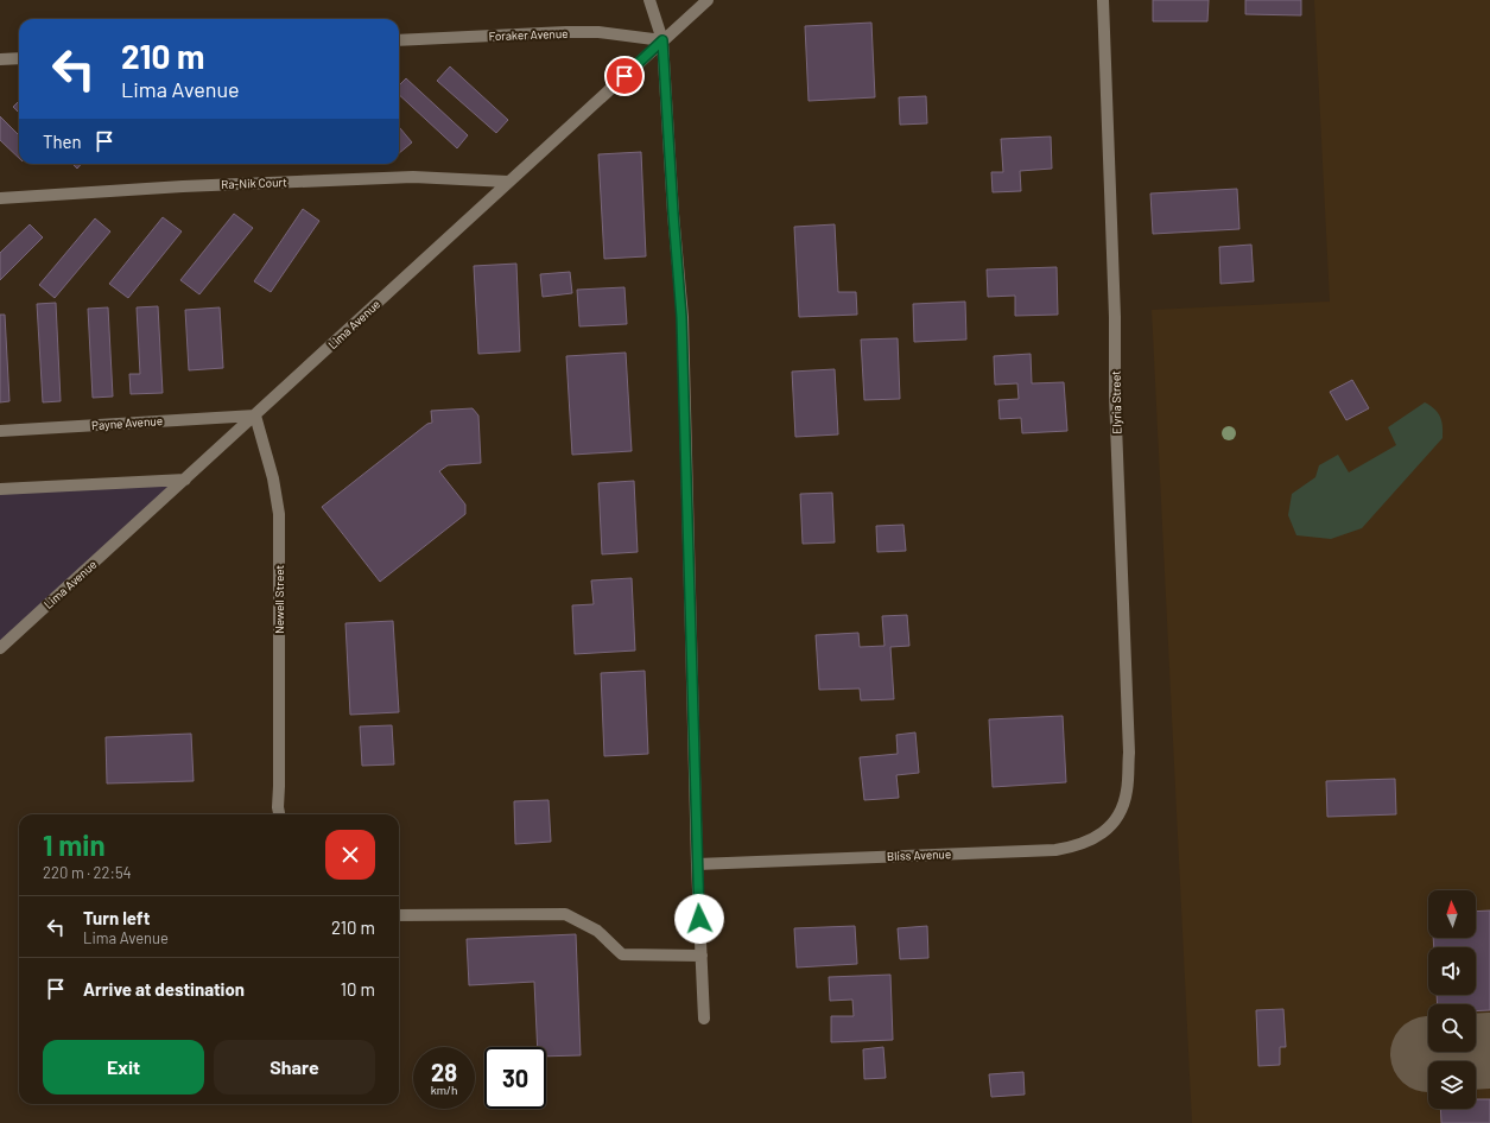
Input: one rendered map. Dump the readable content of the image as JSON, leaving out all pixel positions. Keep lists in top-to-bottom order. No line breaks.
{"streets":{"street":["Foraker Avenue","Ra-Nik Court","Lima Avenue","Elyria Street","Payne Avenue","Newell Street","Bliss Avenue"]},"crossings":[["Foraker Avenue","Lima Avenue"],["Ra-Nik Court","Lima Avenue"],["Lima Avenue","Payne Avenue"],["Lima Avenue","Newell Street"],["Elyria Street","Bliss Avenue"],["Payne Avenue","Newell Street"]],"north":"top","page":{"turn":["210 m","Lima Avenue"],"then":"Then","heading":["1 min","220 m · 22:54"],"list":[{"name":"Turn left","note":"Lima Avenue","value":"210 m"},{"name":"Arrive at destination","value":"10 m"}],"buttons":["Exit","Share"],"speed":"28 km/h","limit":"30"}}
